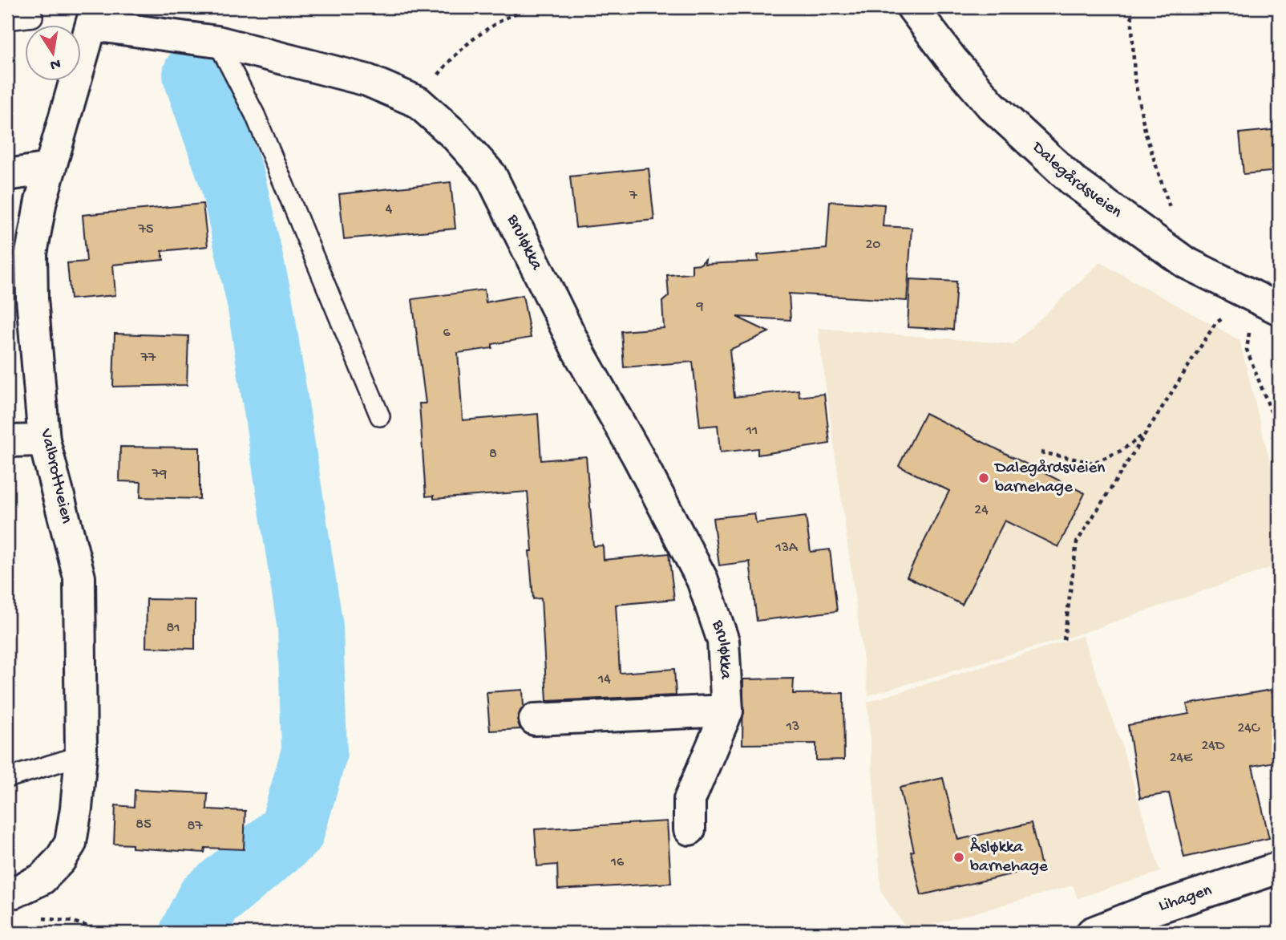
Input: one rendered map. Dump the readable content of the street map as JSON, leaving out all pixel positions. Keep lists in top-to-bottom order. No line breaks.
{"streets":{"street":["Dalegårdsveien","Bruløkka","Valbrottveien","Lihagen"]},"crossings":[["Bruløkka","Valbrottveien"]],"places":["Dalegårdsveien barnehage","Åsløkka barnehage"],"house_numbers":["7","4","75","20","9","6","77","11","8","79","24","13A","81","14","13","24C","24D","24E","85","87","16"],"north":"bottom"}
